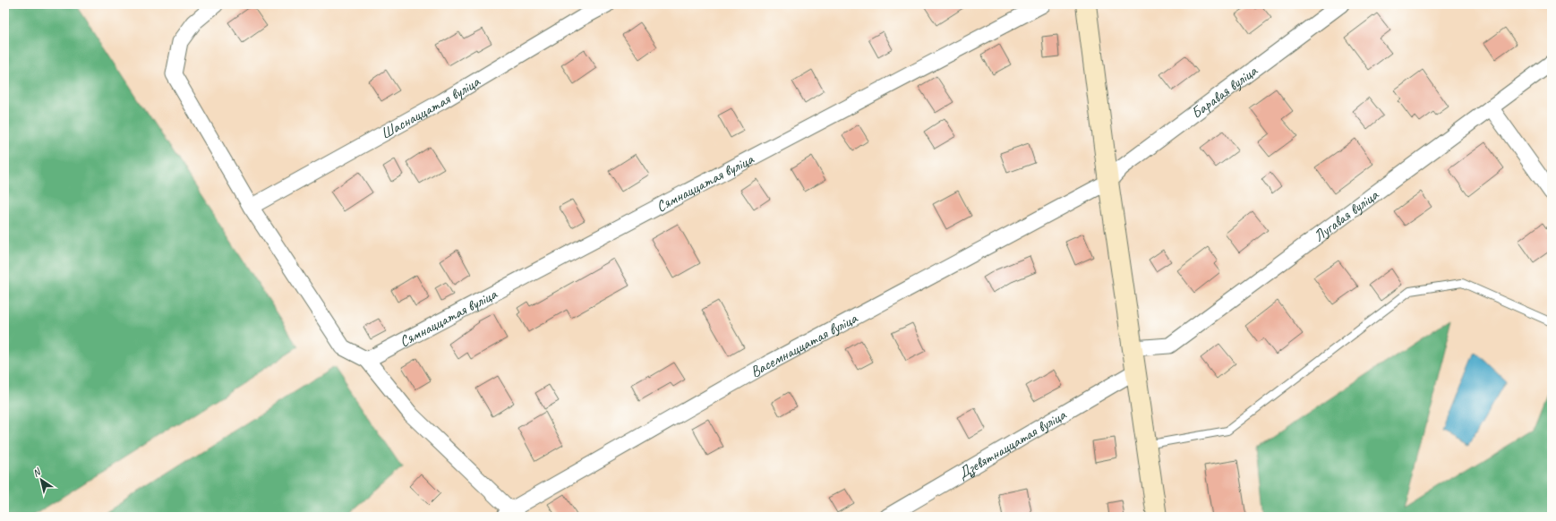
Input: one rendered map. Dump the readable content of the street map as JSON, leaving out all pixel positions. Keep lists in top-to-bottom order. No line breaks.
{"streets":{"street":["Баравая вуліца","Шаснаццатая вуліца","Сямнаццатая вуліца","Лугавая вуліца","Васемнаццатая вуліца","Дзевятнаццатая вуліца"]},"crossings":[["Баравая вуліца","Васемнаццатая вуліца"]],"north":"top left"}
